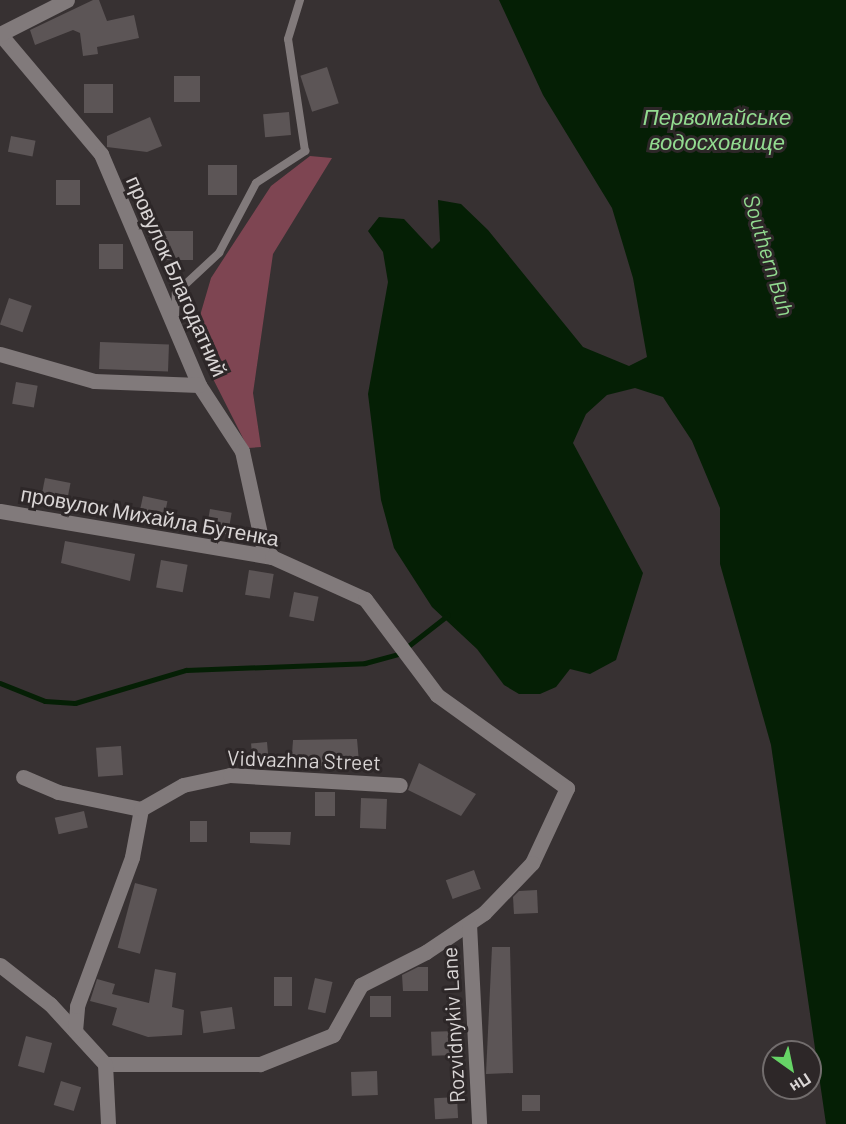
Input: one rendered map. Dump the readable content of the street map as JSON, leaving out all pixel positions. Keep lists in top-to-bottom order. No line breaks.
{"streets":{"street":["провулок Благодатний","провулок Михайла Бутенка","Vidvazhna Street","Rozvidnykiv Lane"]},"crossings":[["провулок Благодатний","провулок Михайла Бутенка"],["провулок Михайла Бутенка","Rozvidnykiv Lane"]],"water":["Первомайське водосховище","Southern Buh"],"north":"bottom right"}
